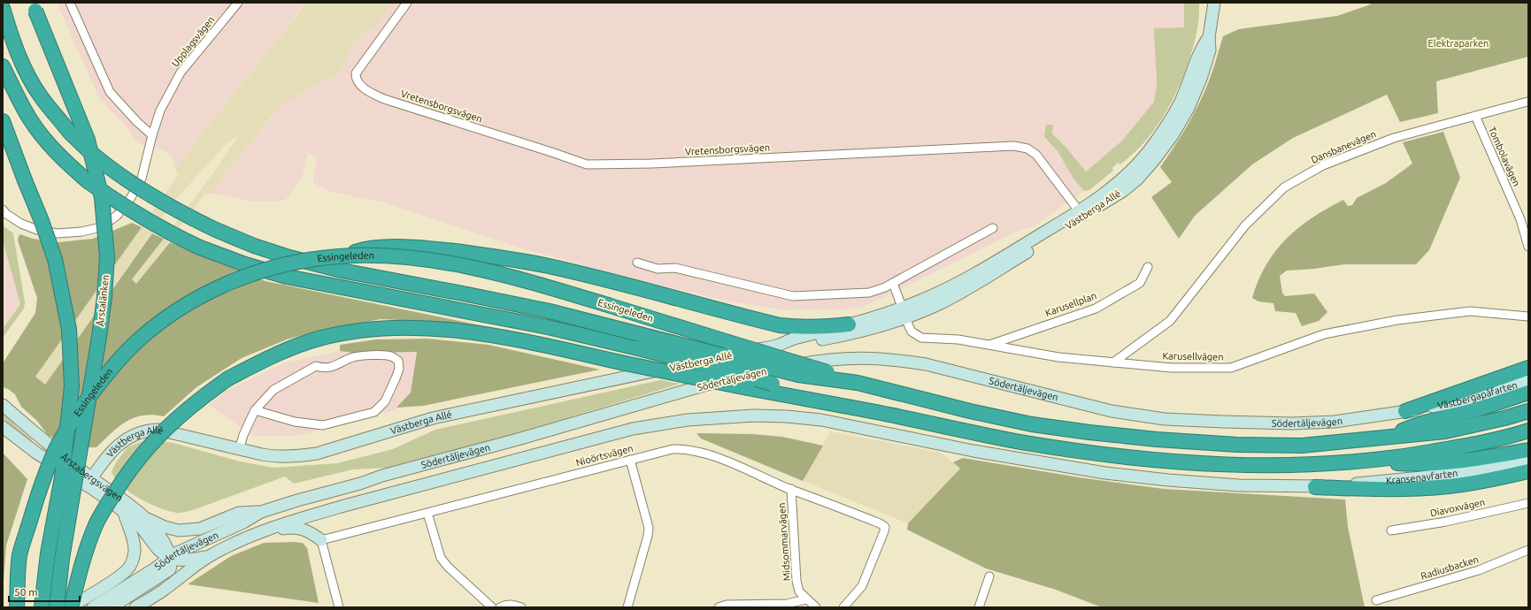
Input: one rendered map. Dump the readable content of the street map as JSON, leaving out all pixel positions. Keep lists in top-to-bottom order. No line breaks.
{"streets":{"highway":["Essingeleden","Årstalänken"],"main road":["Västberga Allé","Södertäljevägen","Västbergapåfarten","Kransenavfarten","Årstabergsvägen"],"street":["Upplagsvägen","Vretensborgsvägen","Dansbanevägen","Tombolavägen","Karusellplan","Karusellvägen","Nioörtsvägen","Diavoxvägen","Midsommarvägen","Radiusbacken"]},"crossings":[["Vretensborgsvägen","Västberga Allé"],["Dansbanevägen","Tombolavägen"],["Dansbanevägen","Karusellvägen"],["Västberga Allé","Karusellvägen"],["Västberga Allé","Årstabergsvägen"],["Karusellplan","Karusellvägen"],["Södertäljevägen","Västbergapåfarten"],["Södertäljevägen","Kransenavfarten"],["Södertäljevägen","Årstabergsvägen"],["Nioörtsvägen","Midsommarvägen"]],"parks":["Elektraparken"],"scale_bar":"50 m"}
